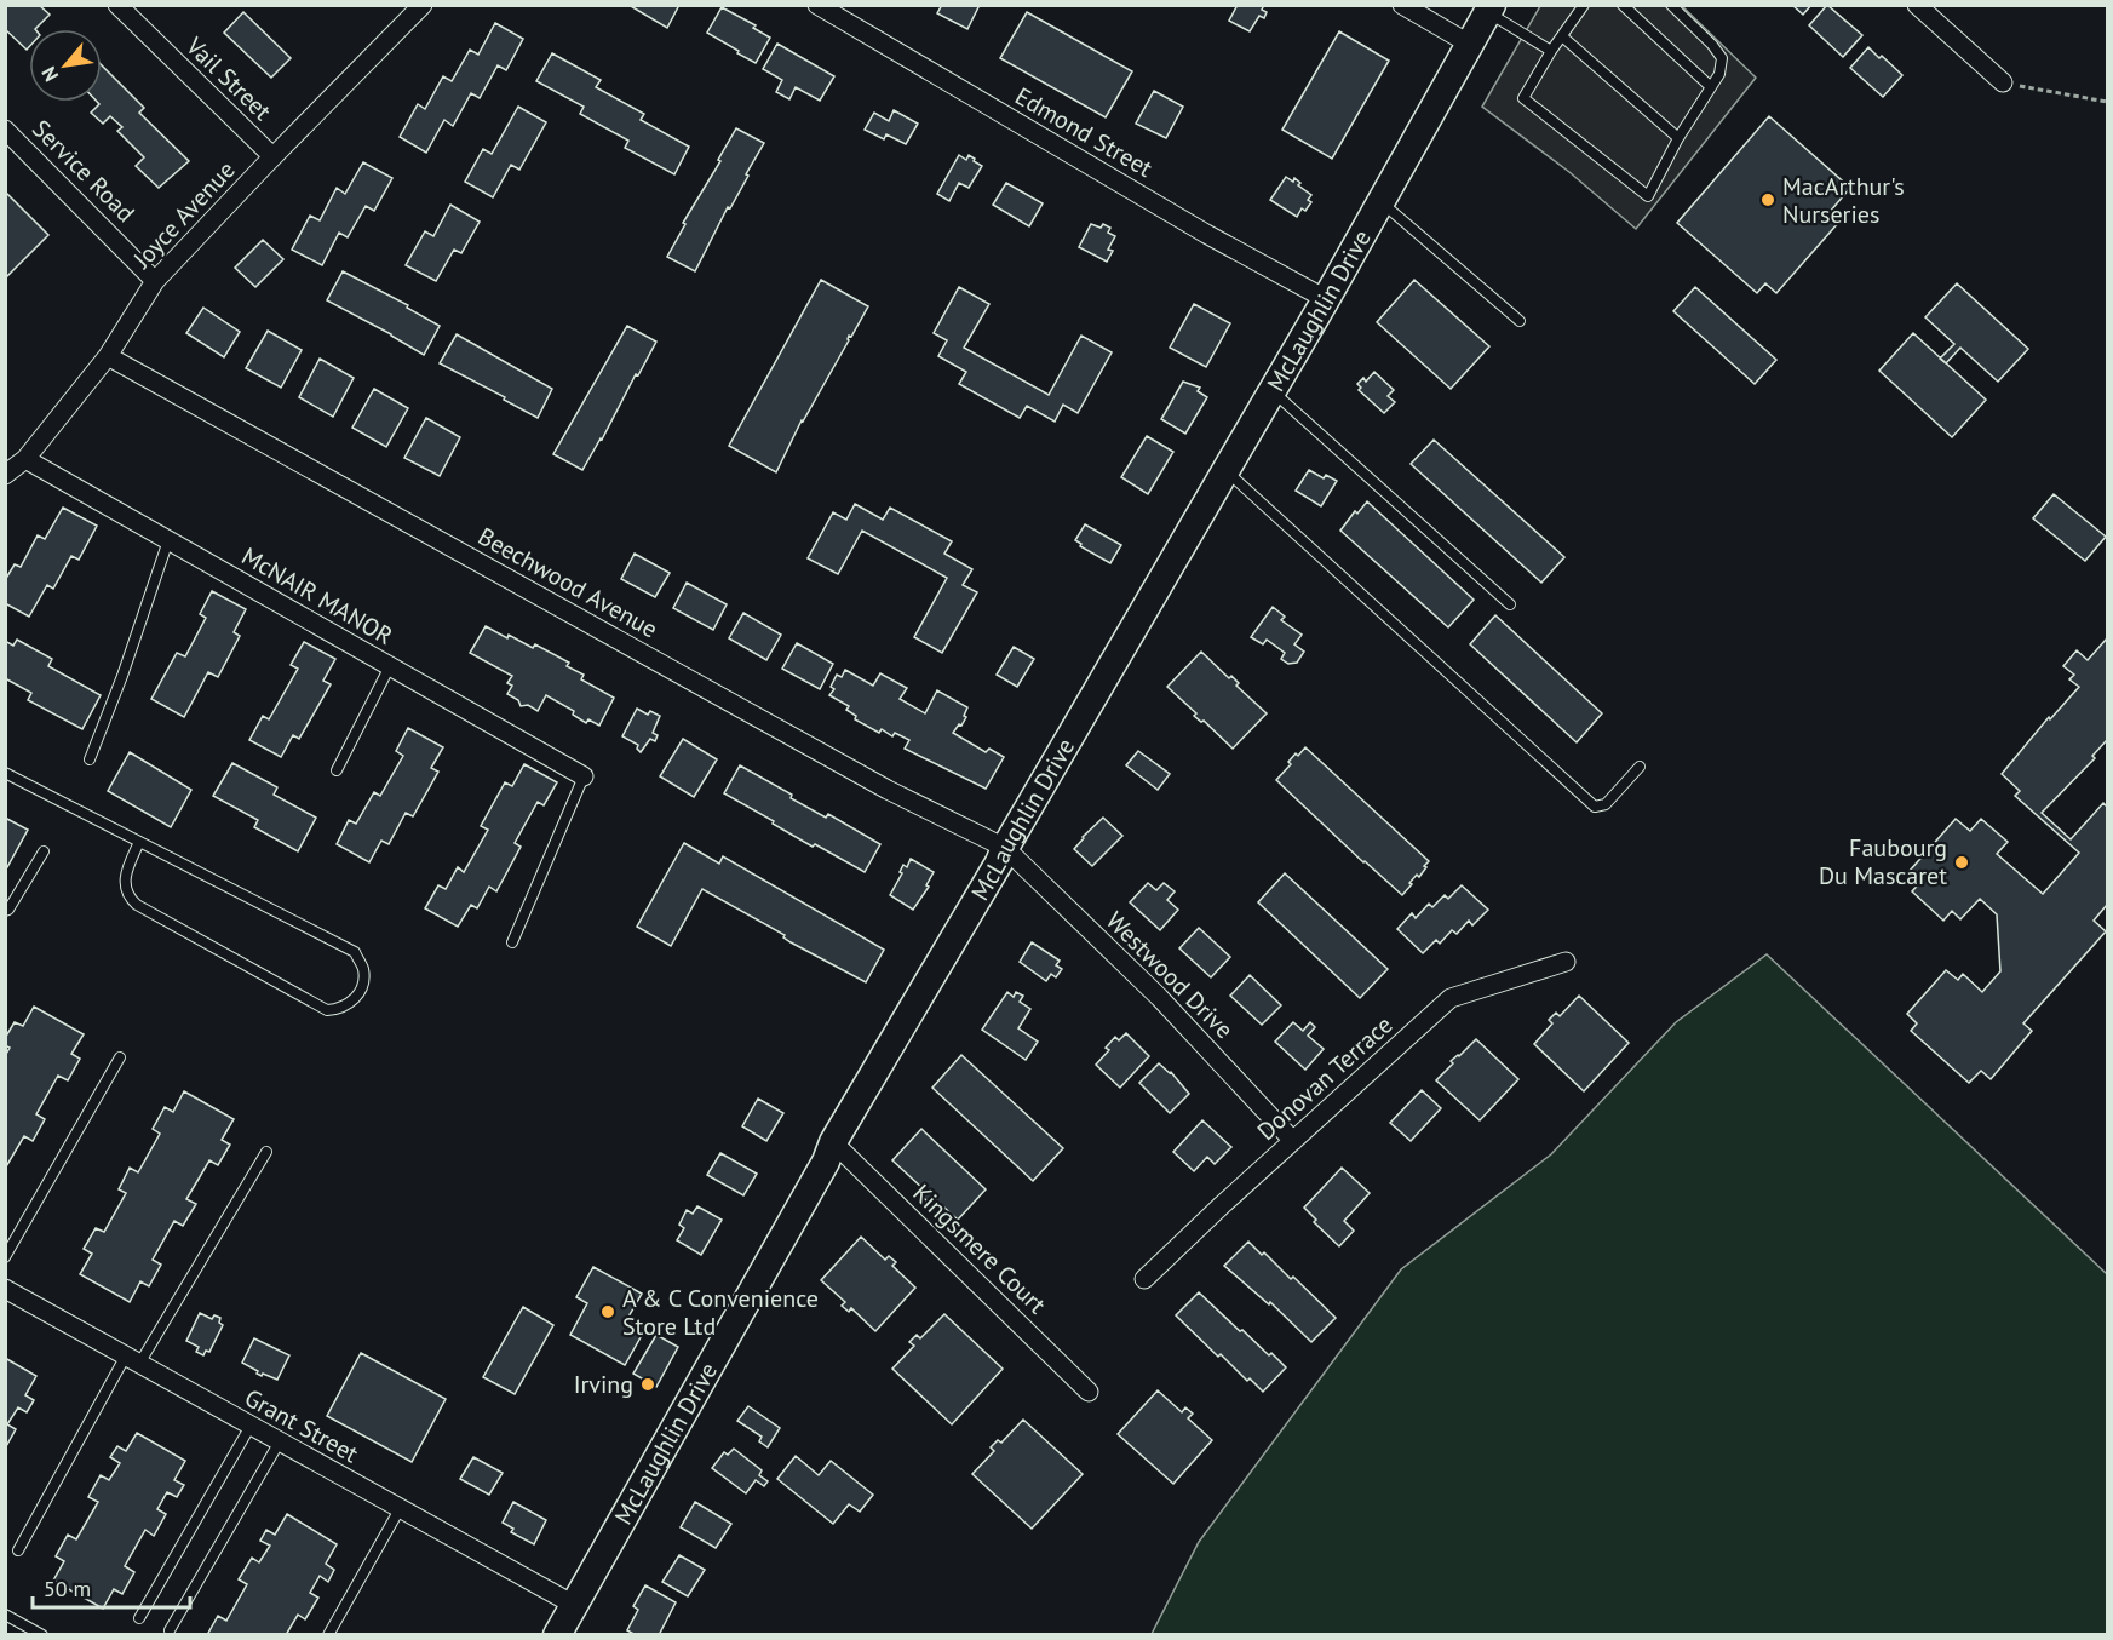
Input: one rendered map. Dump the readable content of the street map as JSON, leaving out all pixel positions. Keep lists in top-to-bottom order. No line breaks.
{"streets":{"main road":["McLaughlin Drive"],"street":["Vail Street","Edmond Street","Service Road","Joyce Avenue","Beechwood Avenue","McNAIR MANOR","Westwood Drive","Donovan Terrace","Kingsmere Court","Grant Street"]},"crossings":[["Vail Street","Joyce Avenue"],["Edmond Street","McLaughlin Drive"],["Service Road","Joyce Avenue"],["Joyce Avenue","Beechwood Avenue"],["Joyce Avenue","McNAIR MANOR"],["McLaughlin Drive","Beechwood Avenue"],["McLaughlin Drive","Westwood Drive"],["McLaughlin Drive","Kingsmere Court"],["McLaughlin Drive","Grant Street"],["Beechwood Avenue","Westwood Drive"],["Westwood Drive","Donovan Terrace"]],"places":["MacArthur's Nurseries","Faubourg Du Mascaret","A & C Convenience Store Ltd","Irving"],"scale_bar":"50 m","north":"bottom left"}
